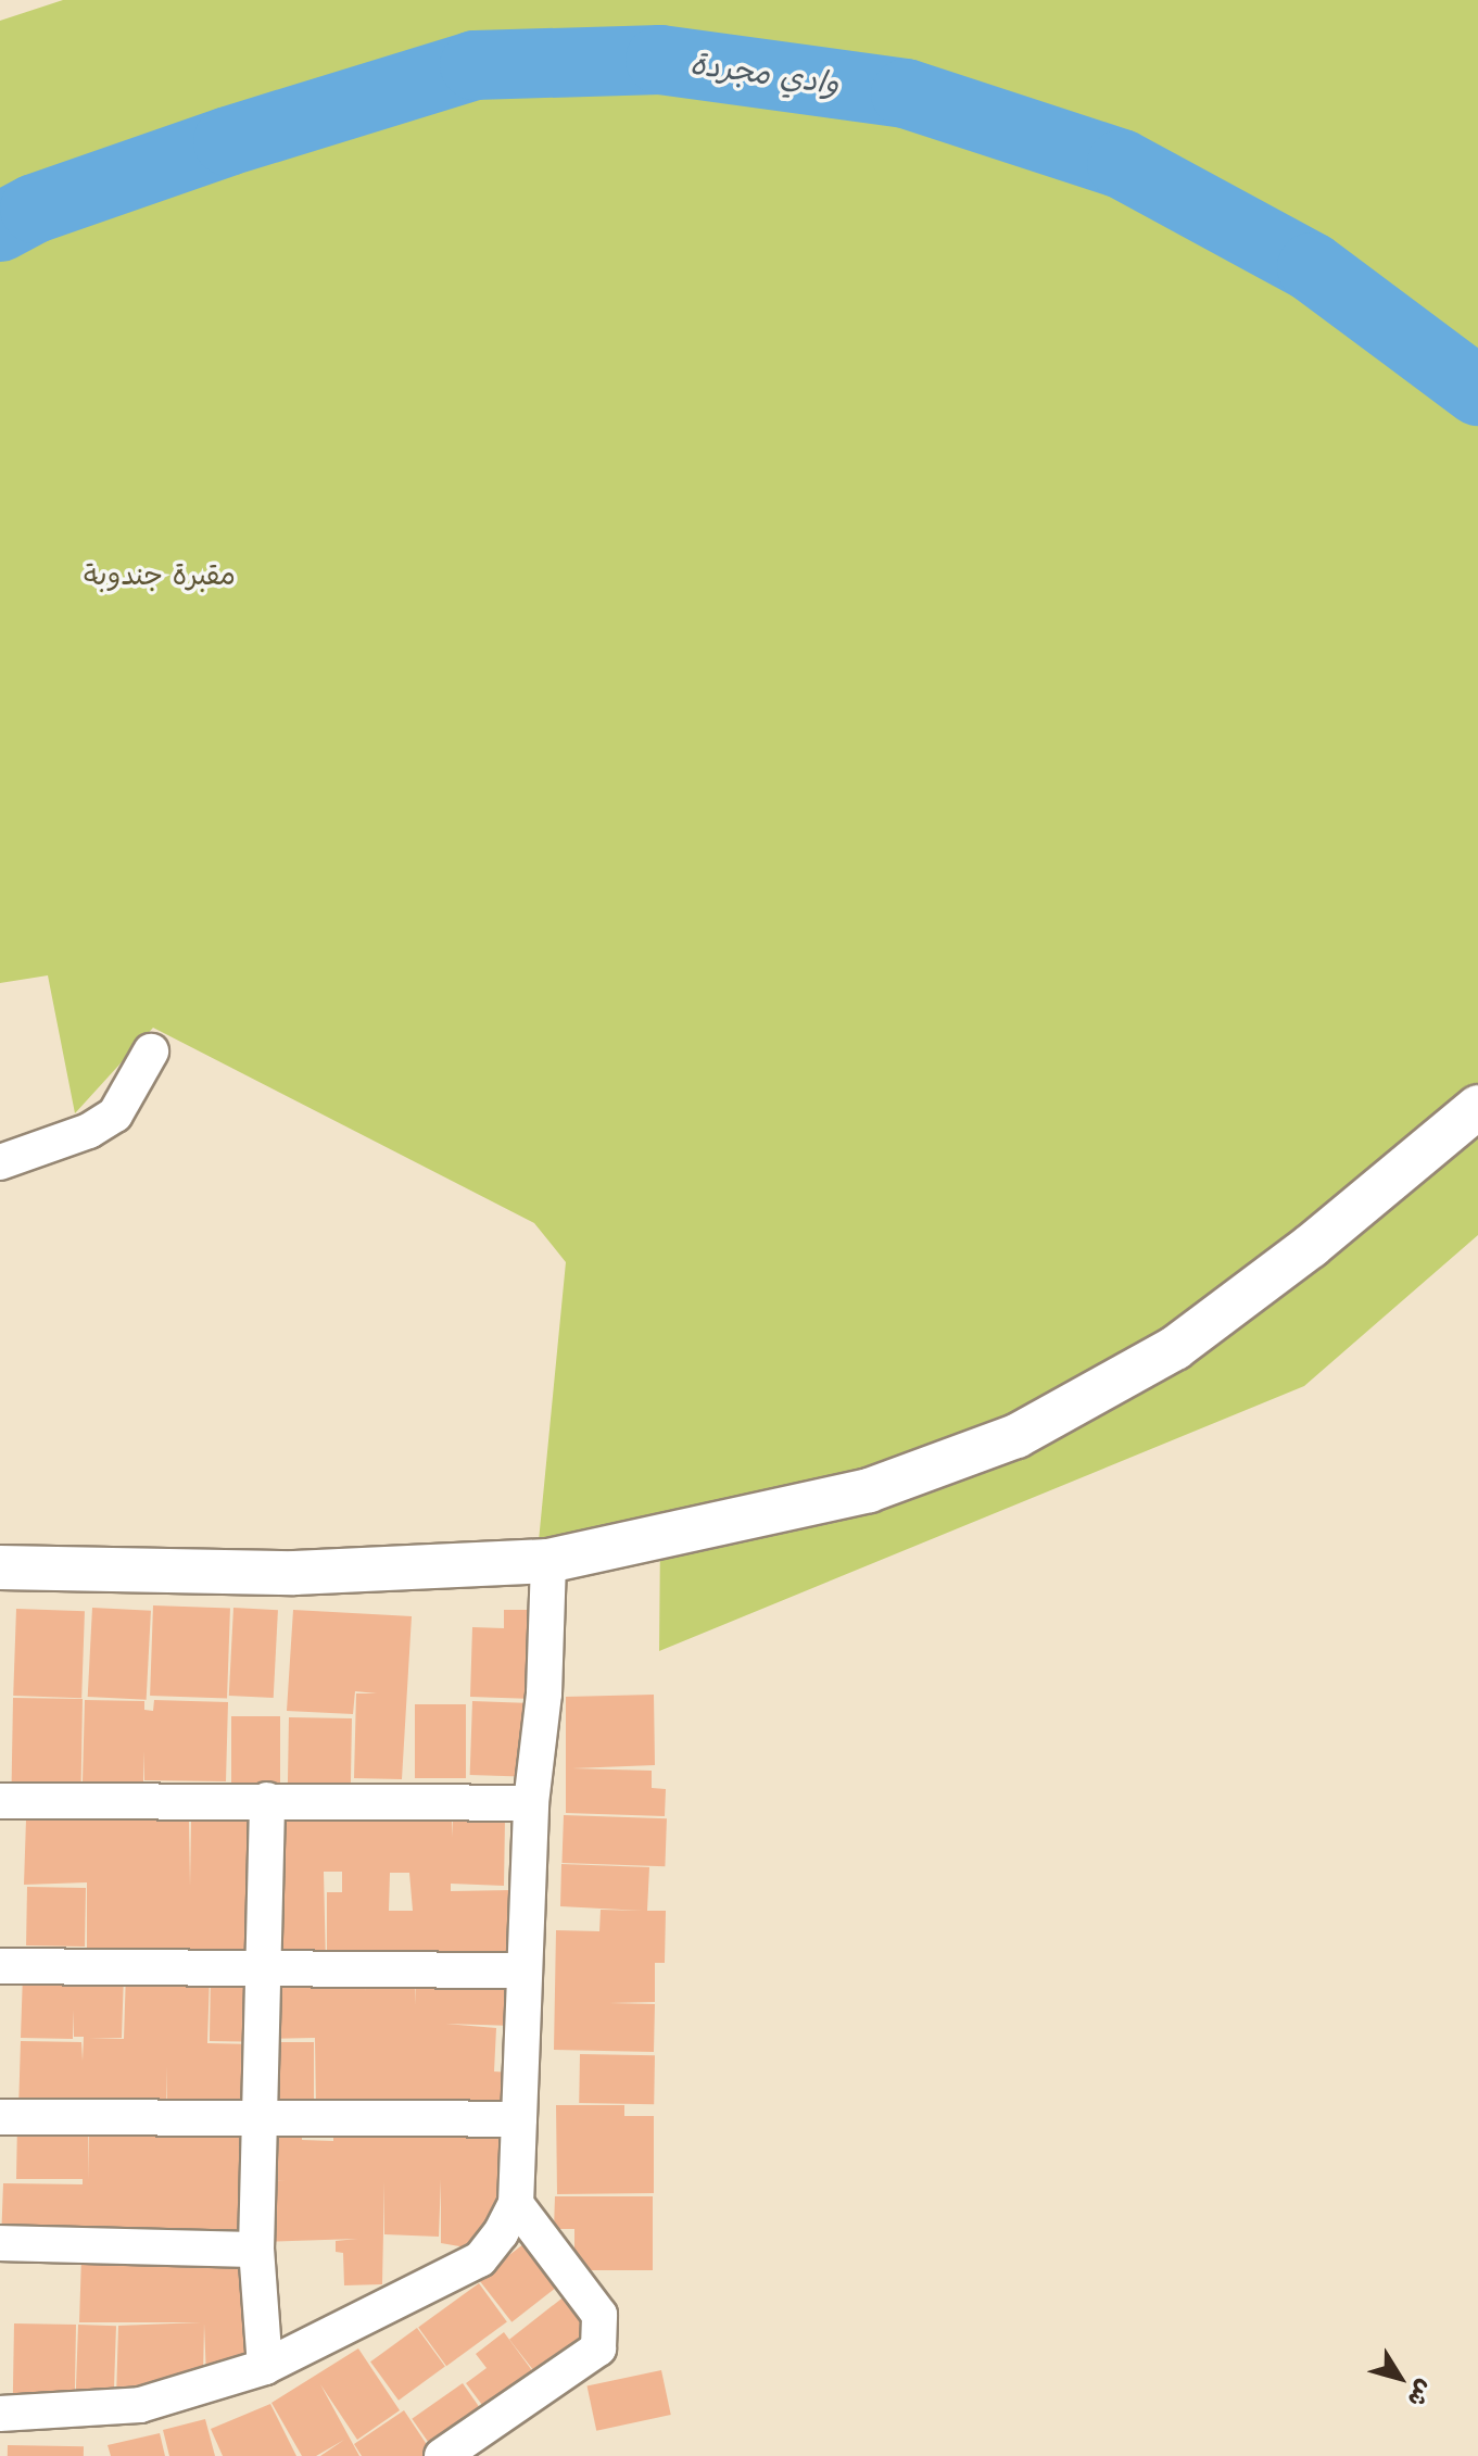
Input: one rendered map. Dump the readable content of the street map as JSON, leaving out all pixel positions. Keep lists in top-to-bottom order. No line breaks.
{"water":["وادي مجردة"],"parks":["مقبرة جندوبة"],"north":"bottom right"}
